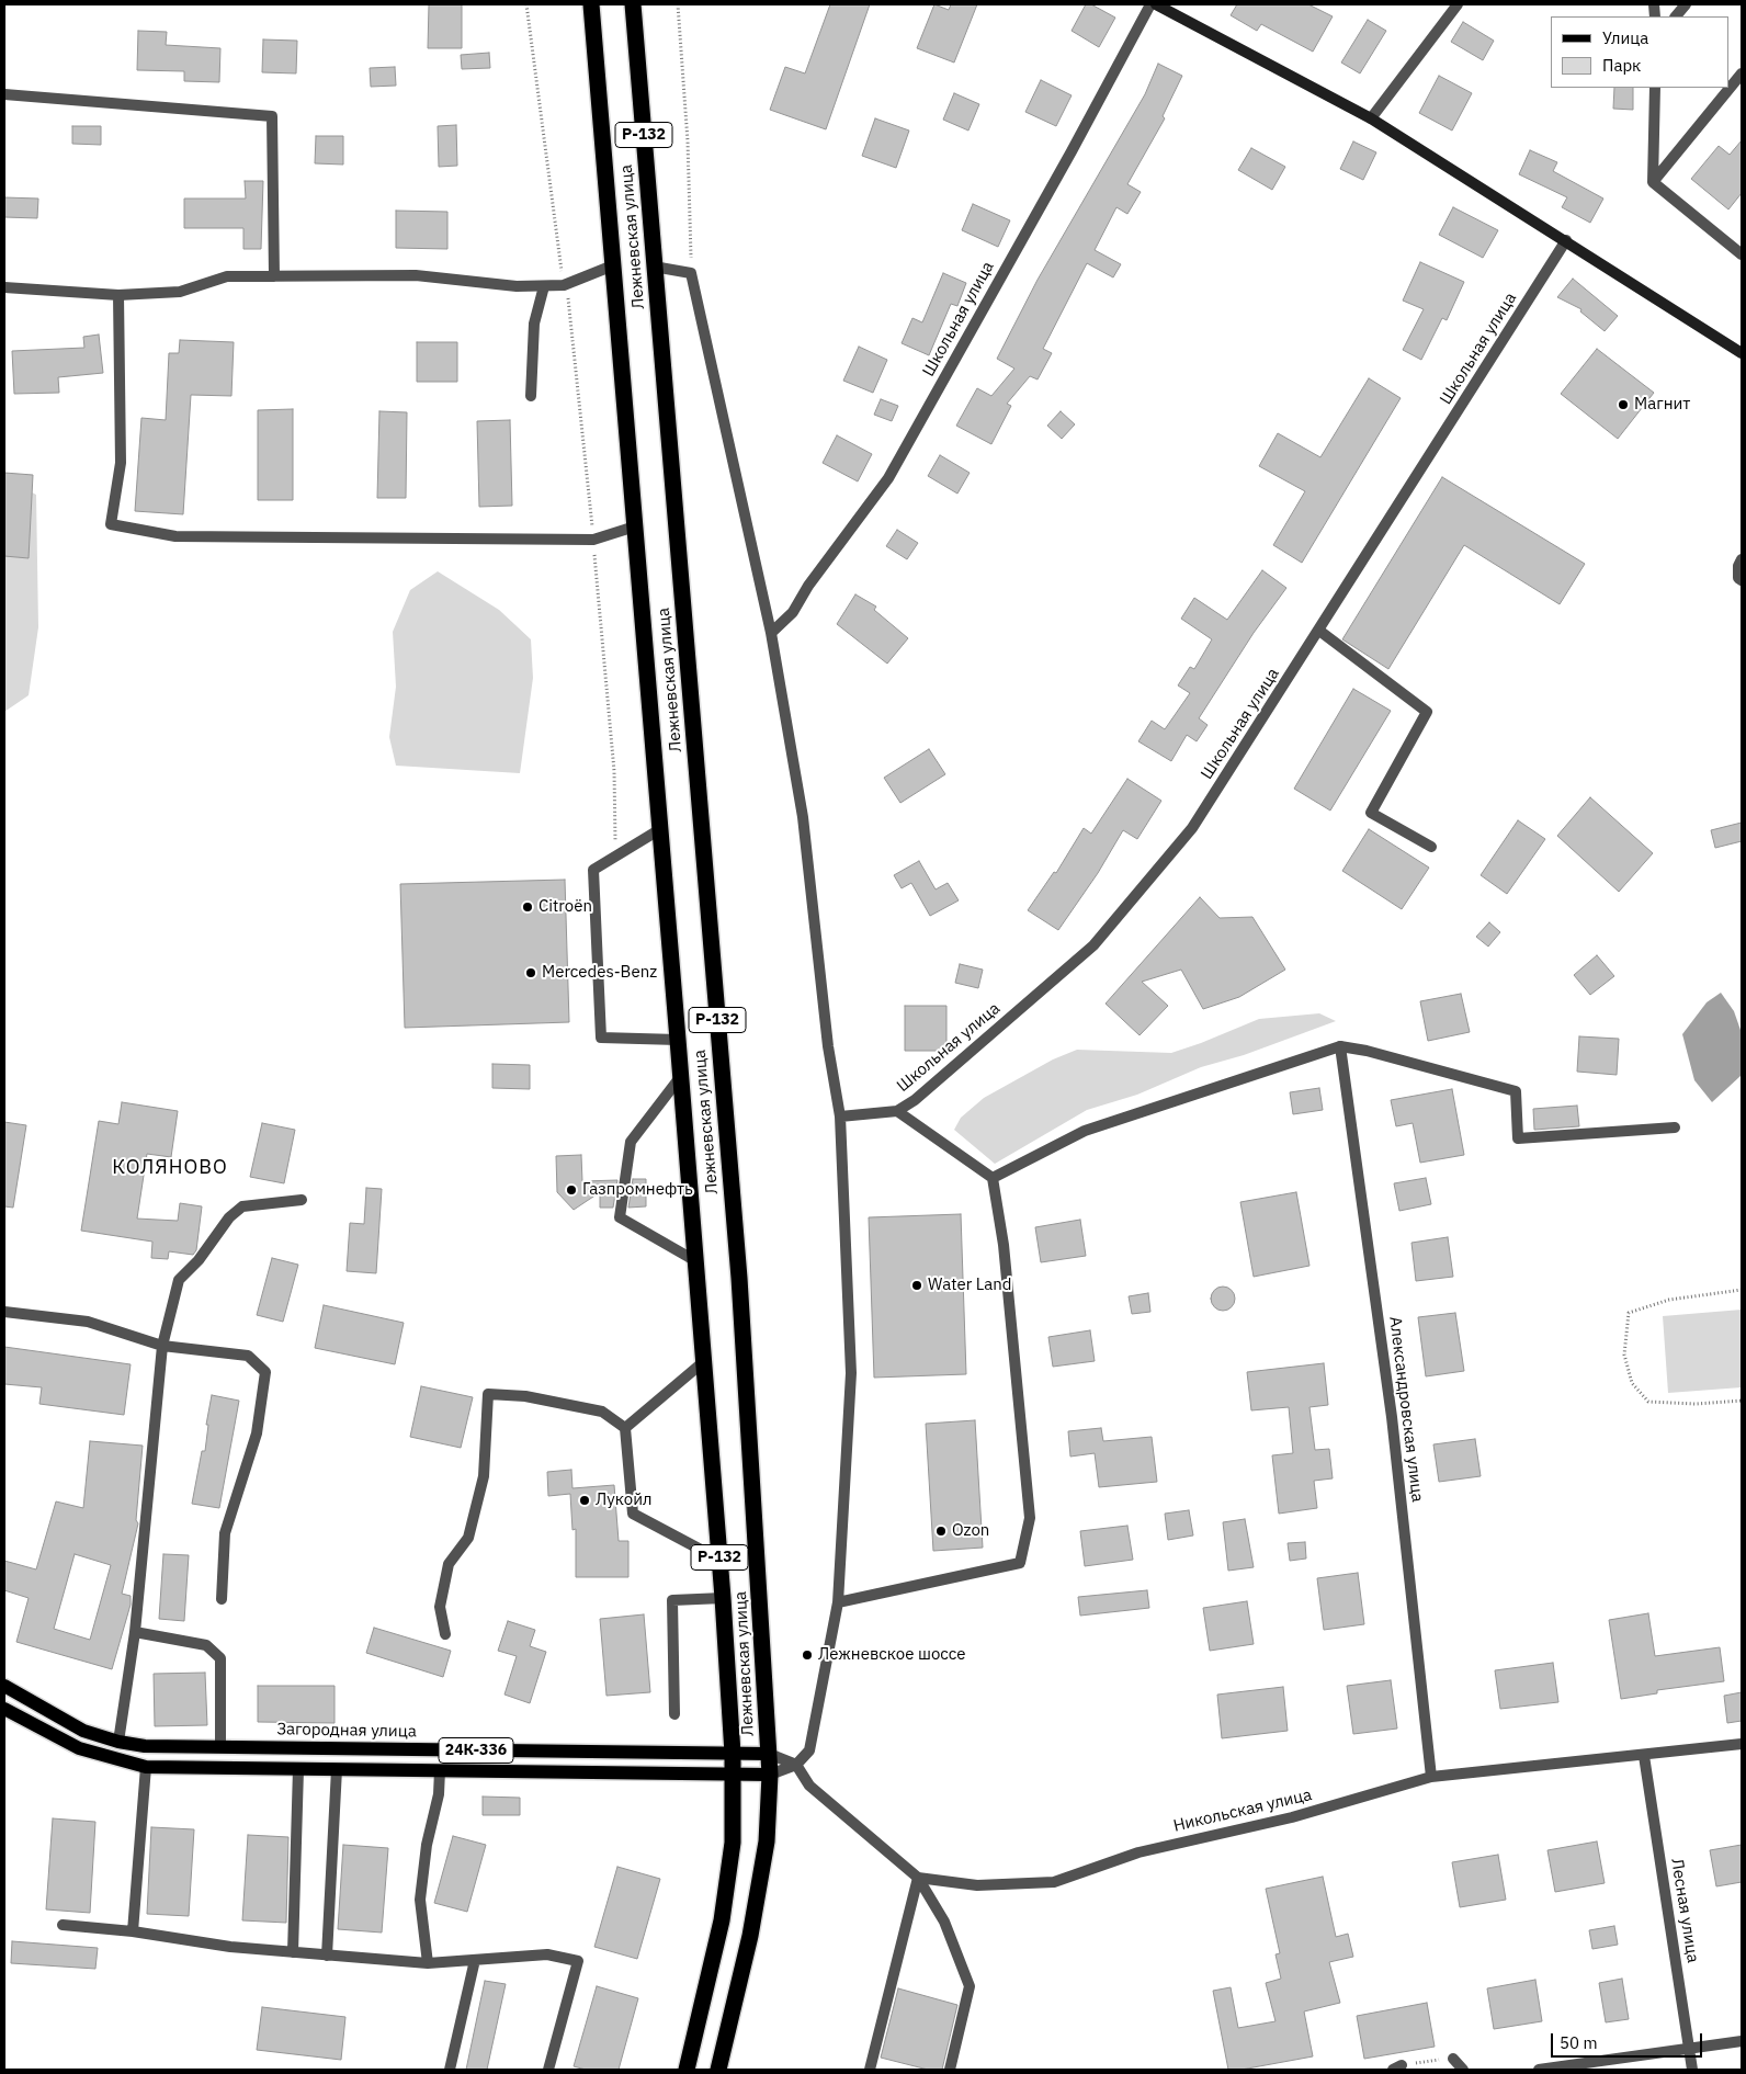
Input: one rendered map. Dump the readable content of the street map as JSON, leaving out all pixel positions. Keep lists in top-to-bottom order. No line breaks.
{"streets":{"highway":["Р-132","Лежневская улица"],"main road":["Загородная улица","24К-336"],"street":["Школьная улица","Александровская улица","Никольская улица","Лесная улица"]},"crossings":[["Лежневская улица","Загородная улица"],["Лежневская улица","24К-336"],["Александровская улица","Никольская улица"],["Никольская улица","Лесная улица"]],"districts":["КОЛЯНОВО"],"places":["Магнит","Citroën","Mercedes-Benz","Газпромнефть","Water Land","Лукойл","Ozon","Лежневское шоссе"],"legend":["Улица","Парк"],"scale_bar":"50 m"}
